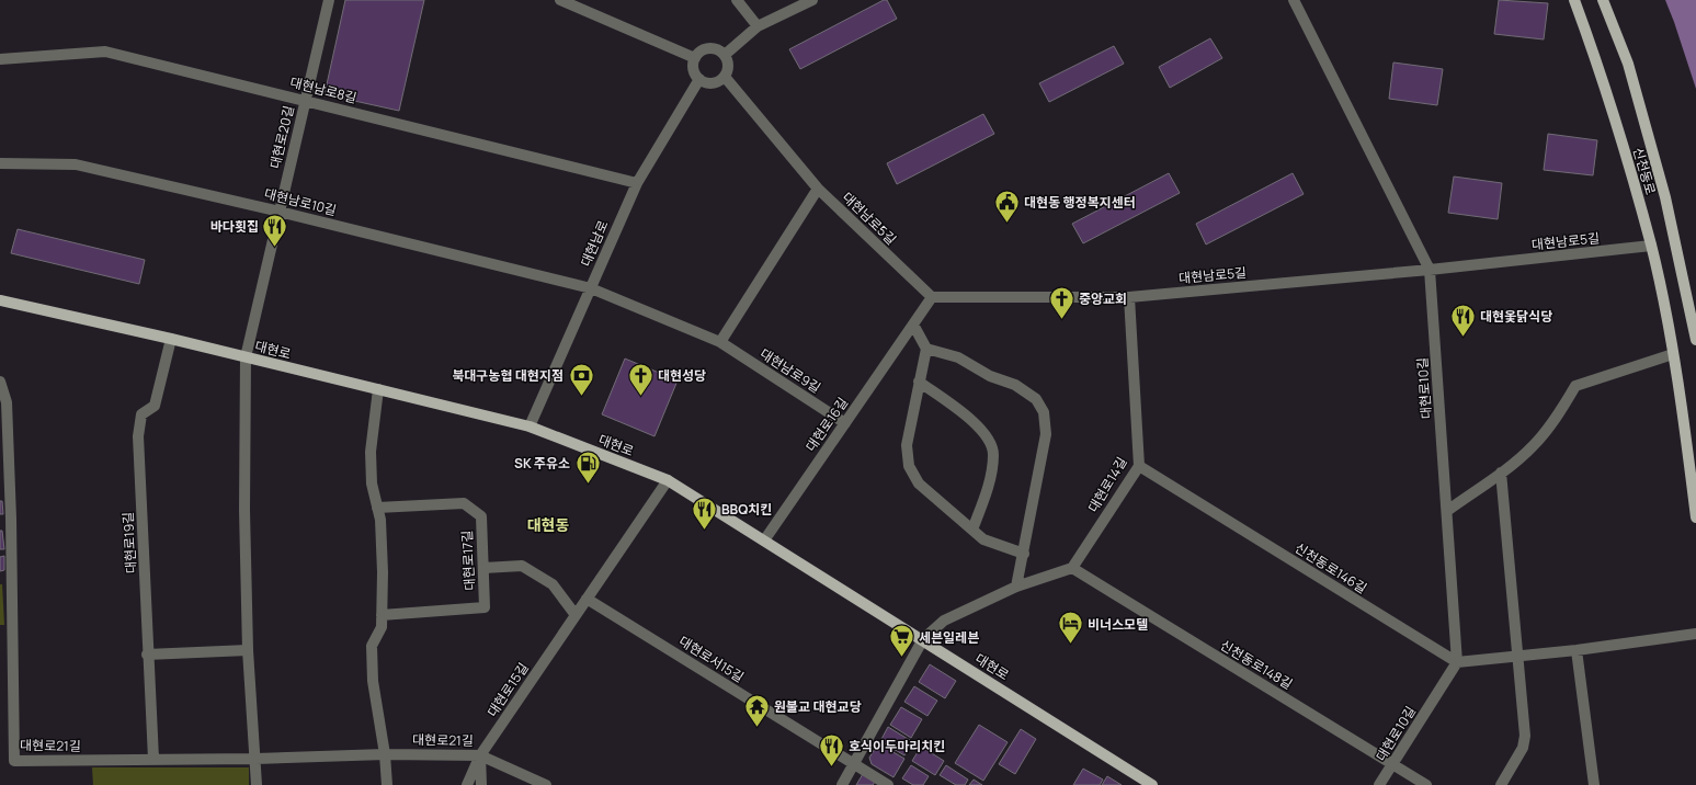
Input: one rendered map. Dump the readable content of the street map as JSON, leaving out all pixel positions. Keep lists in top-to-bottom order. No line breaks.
{"streets":{"main road":["신천동로","대현로"],"street":["대현남로8길","대현로20길","대현남로10길","대현남로5길","대현남로","대현남로9길","대현로10길","대현로16길","대현로14길","대현로19길","대현로17길","신천동로146길","대현로서15길","신천동로148길","대현로15길","대현로21길"]},"crossings":[["대현남로8길","대현로20길"],["대현남로8길","대현남로"],["대현로20길","대현남로10길"],["대현로20길","대현로"],["신천동로","대현남로5길"],["대현남로10길","대현남로"],["대현남로10길","대현남로9길"],["대현남로5길","대현남로"],["대현남로5길","대현로10길"],["대현남로5길","대현로16길"],["대현남로5길","대현로14길"],["대현남로","대현로"],["대현남로","대현남로9길"],["대현로","대현로16길"],["대현로","대현로19길"],["대현로","대현로15길"],["대현남로9길","대현로16길"],["대현로10길","신천동로146길"],["대현로10길","신천동로148길"],["대현로14길","신천동로146길"],["대현로14길","신천동로148길"],["대현로19길","대현로21길"],["대현로서15길","대현로15길"],["대현로15길","대현로21길"]],"districts":["대현동"],"places":{"public building":["대현동 행정복지센터"],"restaurant":["바다횟집","대현옻닭식당","BBQ치킨","호식이두마리치킨"],"church":["중앙교회","대현성당"],"bank":["북대구농협 대현지점"],"fuel station":["SK 주유소"],"hotel":["비너스모텔"],"supermarket":["세븐일레븐"],"temple":["원불교 대현교당"]}}
